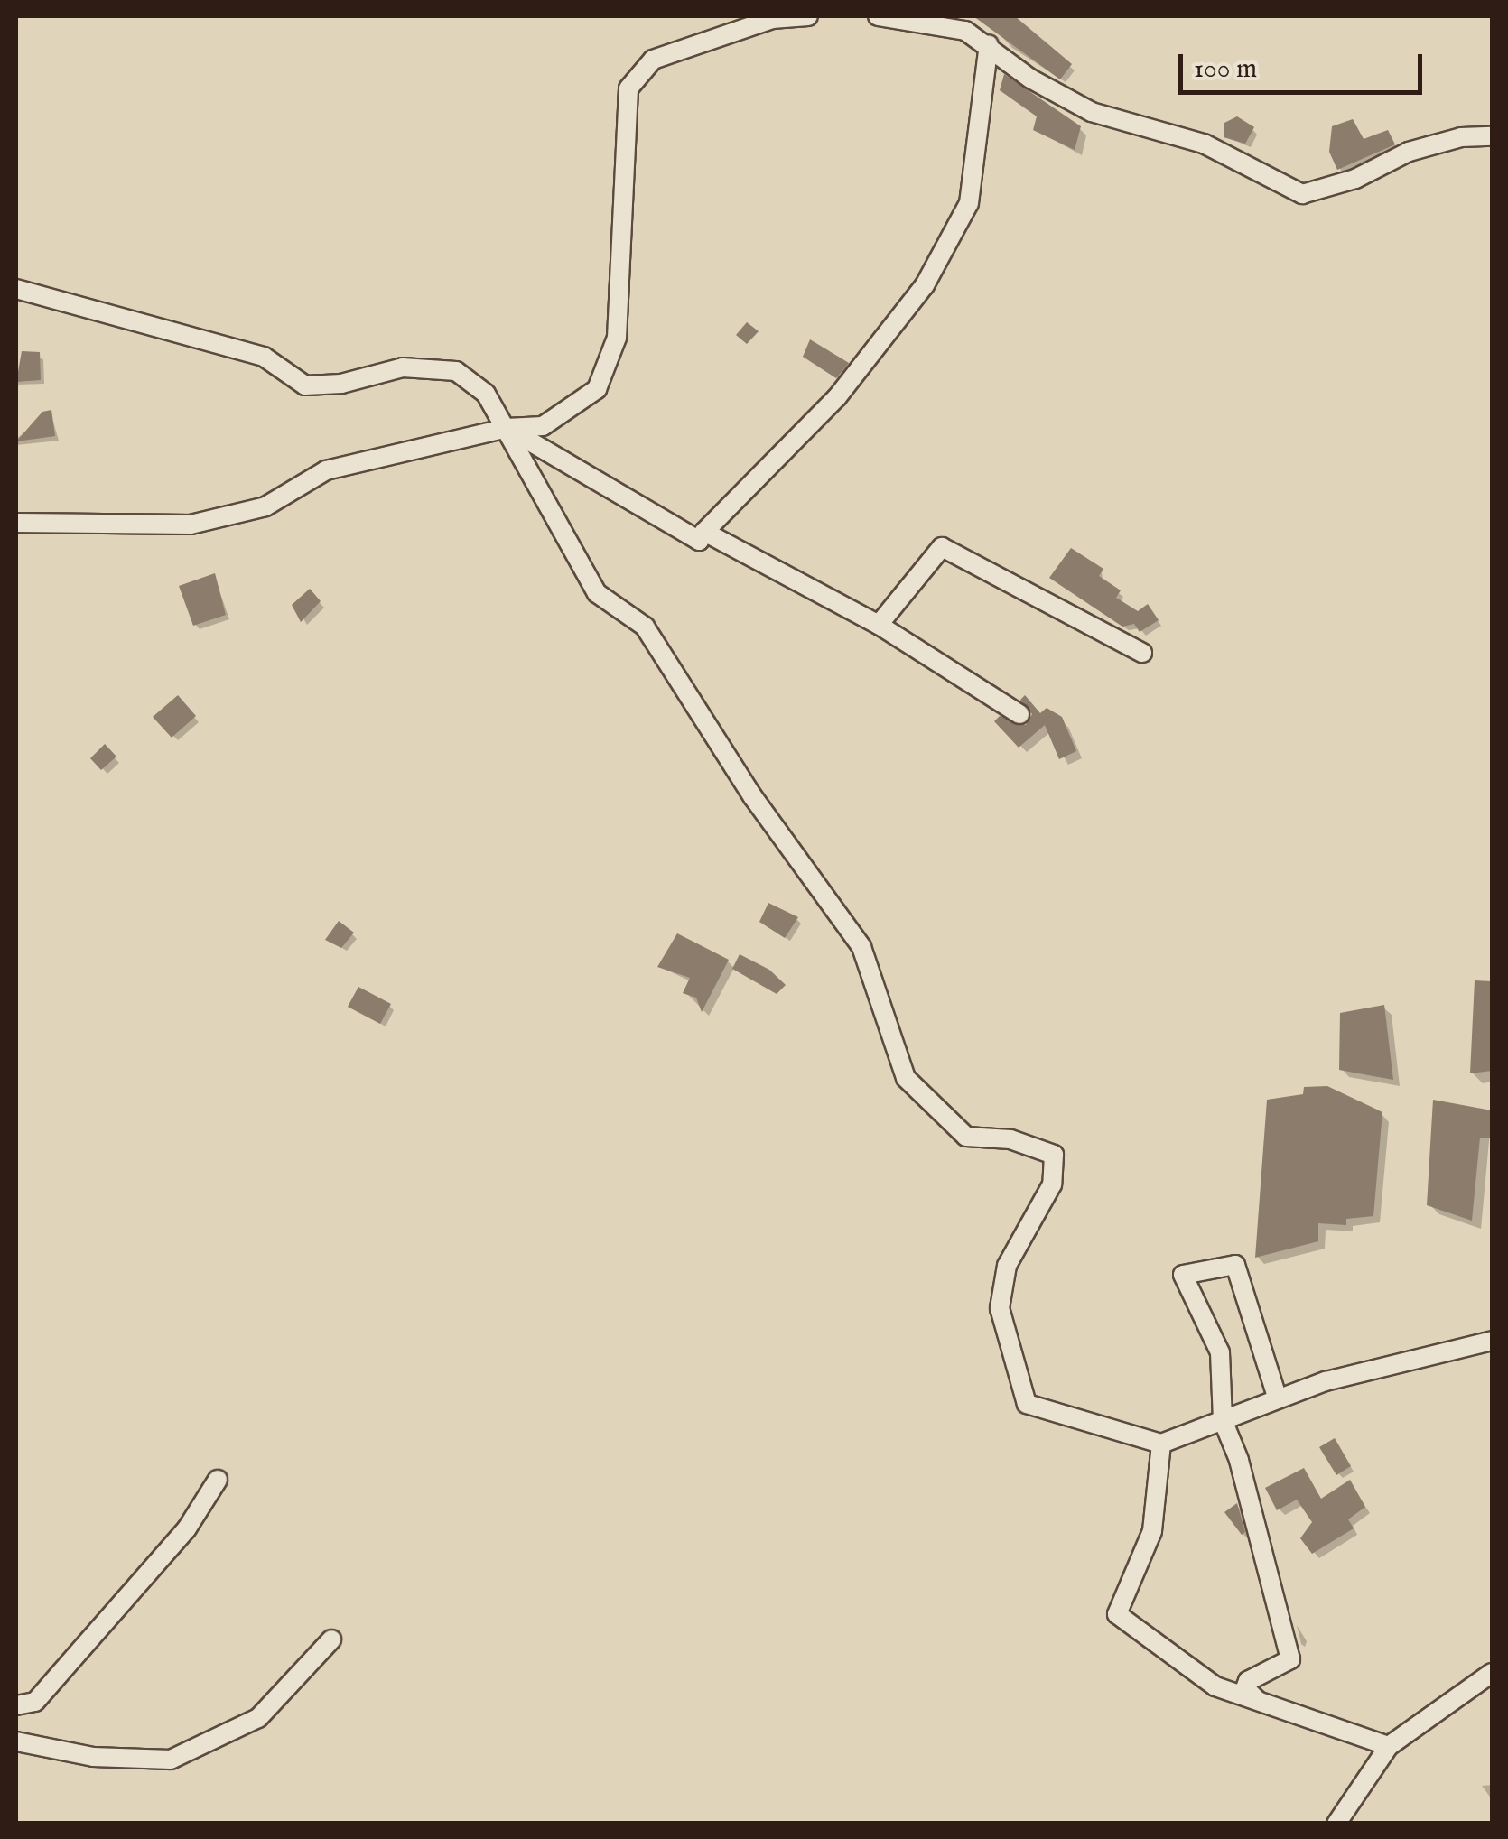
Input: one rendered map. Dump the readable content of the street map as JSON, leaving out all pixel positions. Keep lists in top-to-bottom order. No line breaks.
{"scale_bar":"100 m"}
